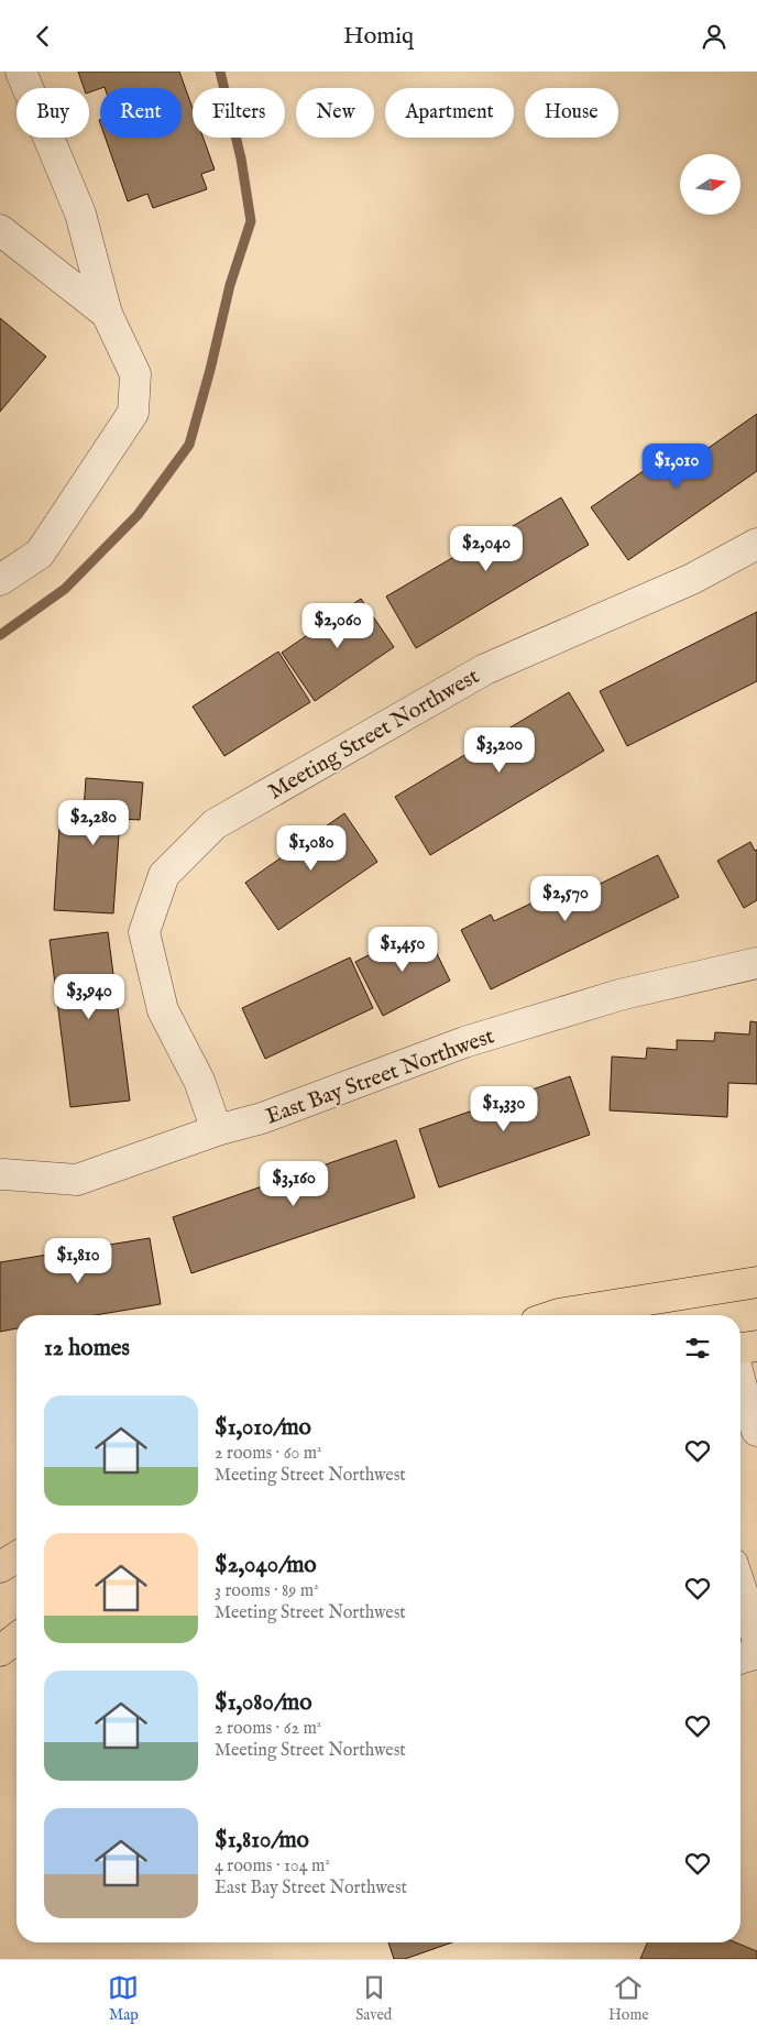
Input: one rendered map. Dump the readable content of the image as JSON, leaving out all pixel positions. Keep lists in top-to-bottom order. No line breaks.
{"streets":{"street":["Meeting Street Northwest","East Bay Street Northwest"]},"crossings":[["Meeting Street Northwest","East Bay Street Northwest"]],"north":"right","page":{"header":"Homiq","chip":["Buy","Rent","Filters","New","Apartment","House"],"price":["$1,010","$2,040","$2,060","$3,200","$2,280","$1,080","$2,570","$1,450","$3,940","$1,330","$3,160","$1,810"],"heading":"12 homes","list":[{"name":"$1,010/mo","note":"2 rooms · 60 m² · Meeting Street Northwest"},{"name":"$2,040/mo","note":"3 rooms · 89 m² · Meeting Street Northwest"},{"name":"$1,080/mo","note":"2 rooms · 62 m² · Meeting Street Northwest"},{"name":"$1,810/mo","note":"4 rooms · 104 m² · East Bay Street Northwest"}],"tabs":["Map","Saved","Home"]}}
